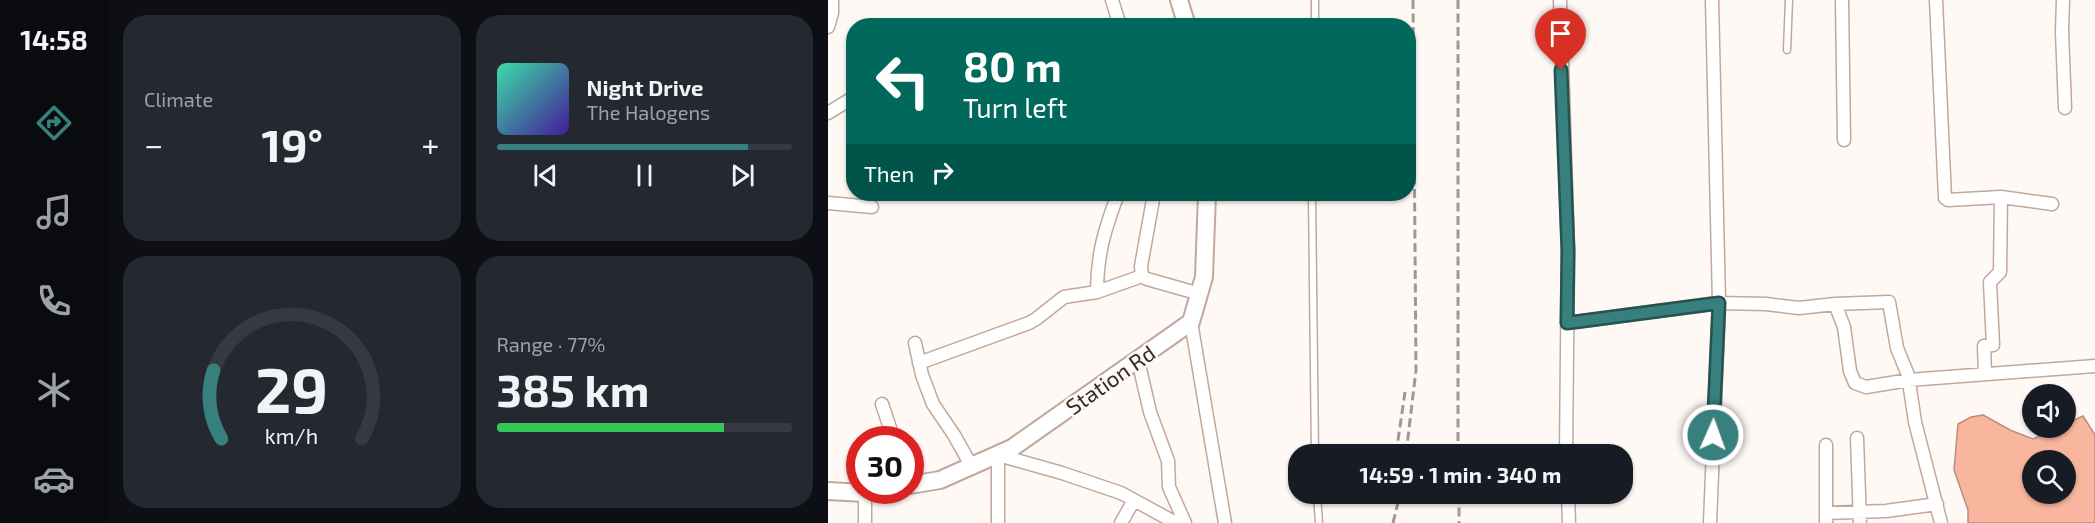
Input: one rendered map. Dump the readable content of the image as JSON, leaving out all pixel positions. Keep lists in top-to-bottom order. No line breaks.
{"streets":{"street":["Station Rd"]},"page":{"tabs":"14:58","tile":["Climate",["Range · 77%","385 km"]],"turn":["80 m","Turn left"],"song":["Night Drive","The Halogens"],"heat":["−","19°","+"],"then":"Then","limit":"30","trip":"14:59 · 1 min · 340 m","gauge":["29","km/h"]}}
